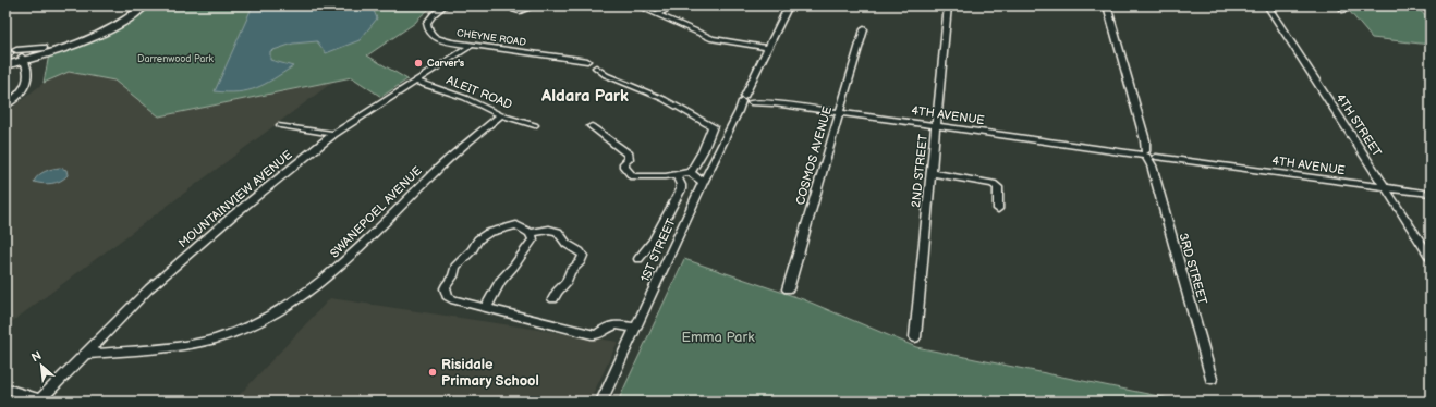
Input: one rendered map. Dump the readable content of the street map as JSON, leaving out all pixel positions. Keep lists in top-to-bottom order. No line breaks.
{"streets":{"street":["CHEYNE ROAD","ALEIT ROAD","4TH AVENUE","4TH STREET","COSMOS AVENUE","2ND STREET","MOUNTAINVIEW AVENUE","SWANEPOEL AVENUE","1ST STREET","3RD STREET"]},"crossings":[["CHEYNE ROAD","MOUNTAINVIEW AVENUE"],["ALEIT ROAD","MOUNTAINVIEW AVENUE"],["ALEIT ROAD","SWANEPOEL AVENUE"],["4TH AVENUE","4TH STREET"],["4TH AVENUE","COSMOS AVENUE"],["4TH AVENUE","2ND STREET"],["4TH AVENUE","1ST STREET"],["4TH AVENUE","3RD STREET"],["MOUNTAINVIEW AVENUE","SWANEPOEL AVENUE"]],"districts":["Aldara Park"],"parks":["Darrenwood Park","Emma Park"],"places":["Carver's","Risidale Primary School"],"north":"top left"}
